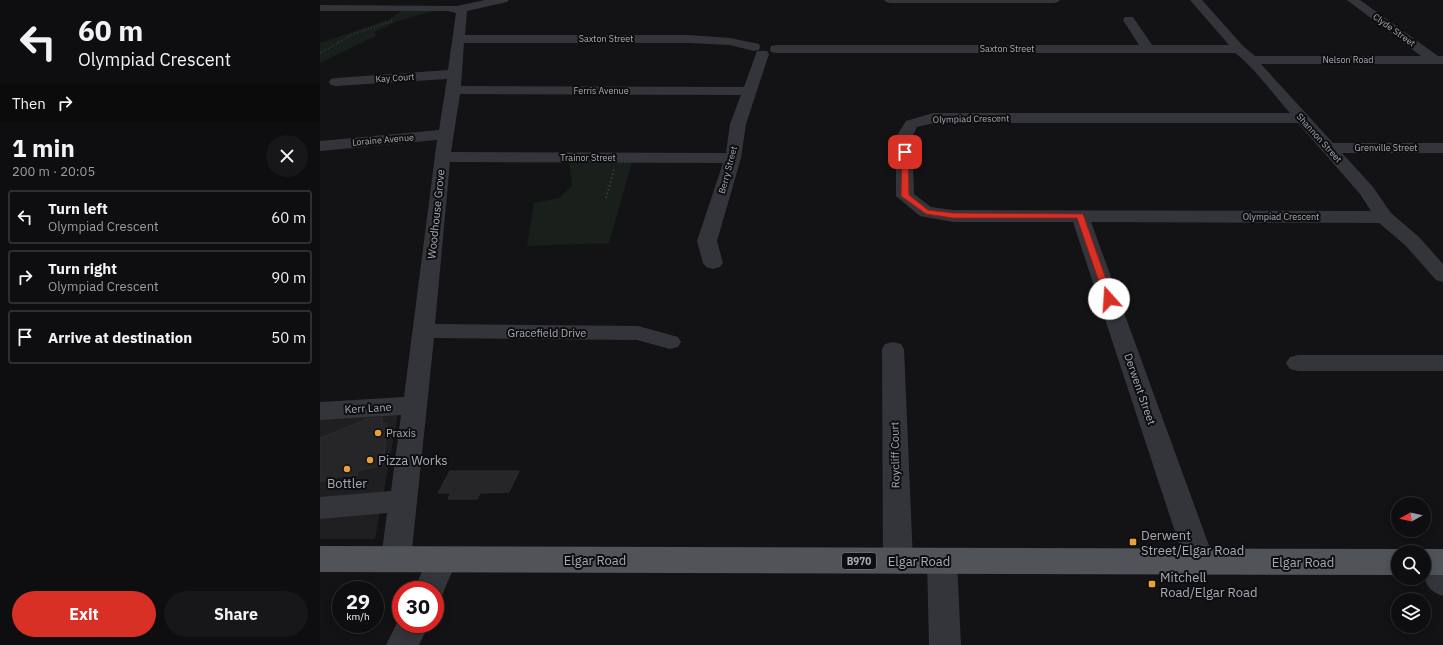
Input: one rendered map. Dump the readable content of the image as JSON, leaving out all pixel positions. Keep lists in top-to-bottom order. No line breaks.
{"streets":{"main road":["Elgar Road","B970"],"street":["Clyde Street","Saxton Street","Nelson Road","Kay Court","Ferris Avenue","Olympiad Crescent","Shannon Street","Loraine Avenue","Grenville Street","Trainor Street","Berry Street","Woodhouse Grove","Gracefield Drive","Derwent Street","Kerr Lane","Roycliff Court"]},"crossings":[["Clyde Street","Nelson Road"],["Saxton Street","Shannon Street"],["Saxton Street","Berry Street"],["Saxton Street","Woodhouse Grove"],["Nelson Road","Shannon Street"],["Kay Court","Ferris Avenue"],["Kay Court","Woodhouse Grove"],["Ferris Avenue","Berry Street"],["Ferris Avenue","Woodhouse Grove"],["Olympiad Crescent","Shannon Street"],["Olympiad Crescent","Derwent Street"],["Shannon Street","Grenville Street"],["Loraine Avenue","Woodhouse Grove"],["Trainor Street","Berry Street"],["Trainor Street","Woodhouse Grove"],["Woodhouse Grove","Gracefield Drive"],["Woodhouse Grove","Kerr Lane"],["Woodhouse Grove","Elgar Road"],["Derwent Street","Elgar Road"],["Roycliff Court","Elgar Road"]],"places":{"other":["Praxis","Pizza Works","Bottler"],"transit":["Derwent Street/Elgar Road","Mitchell Road/Elgar Road"]},"north":"left","page":{"turn":["60 m","Olympiad Crescent"],"then":"Then","heading":["1 min","200 m · 20:05"],"list":[{"name":"Turn left","note":"Olympiad Crescent","value":"60 m"},{"name":"Turn right","note":"Olympiad Crescent","value":"90 m"},{"name":"Arrive at destination","value":"50 m"}],"speed":"29 km/h","limit":"30","buttons":["Exit","Share"]}}
